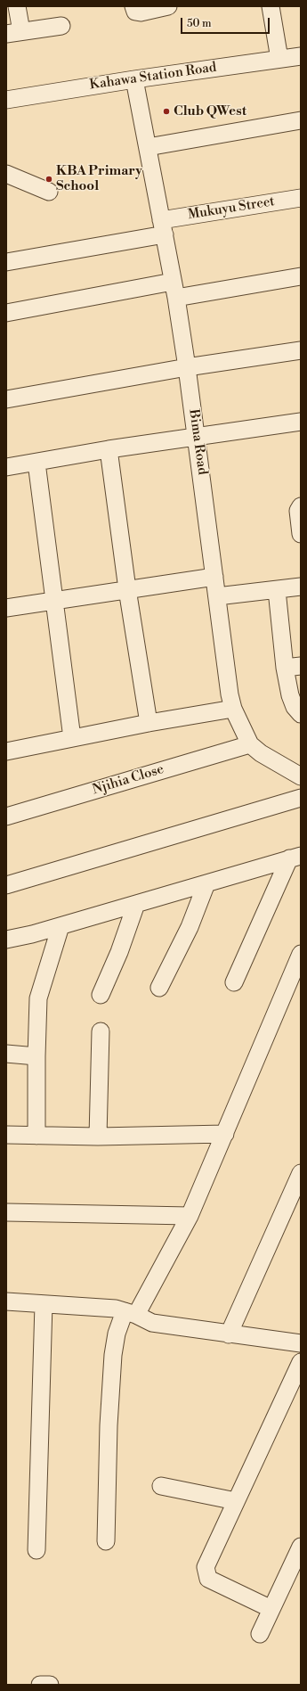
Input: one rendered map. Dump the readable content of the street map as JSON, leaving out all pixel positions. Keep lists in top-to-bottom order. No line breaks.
{"streets":{"street":["Kahawa Station Road","Mukuyu Street","Bima Road","Njihia Close"]},"crossings":[["Kahawa Station Road","Bima Road"],["Mukuyu Street","Bima Road"],["Bima Road","Njihia Close"]],"places":["Club QWest","KBA Primary School"],"scale_bar":"50 m"}
